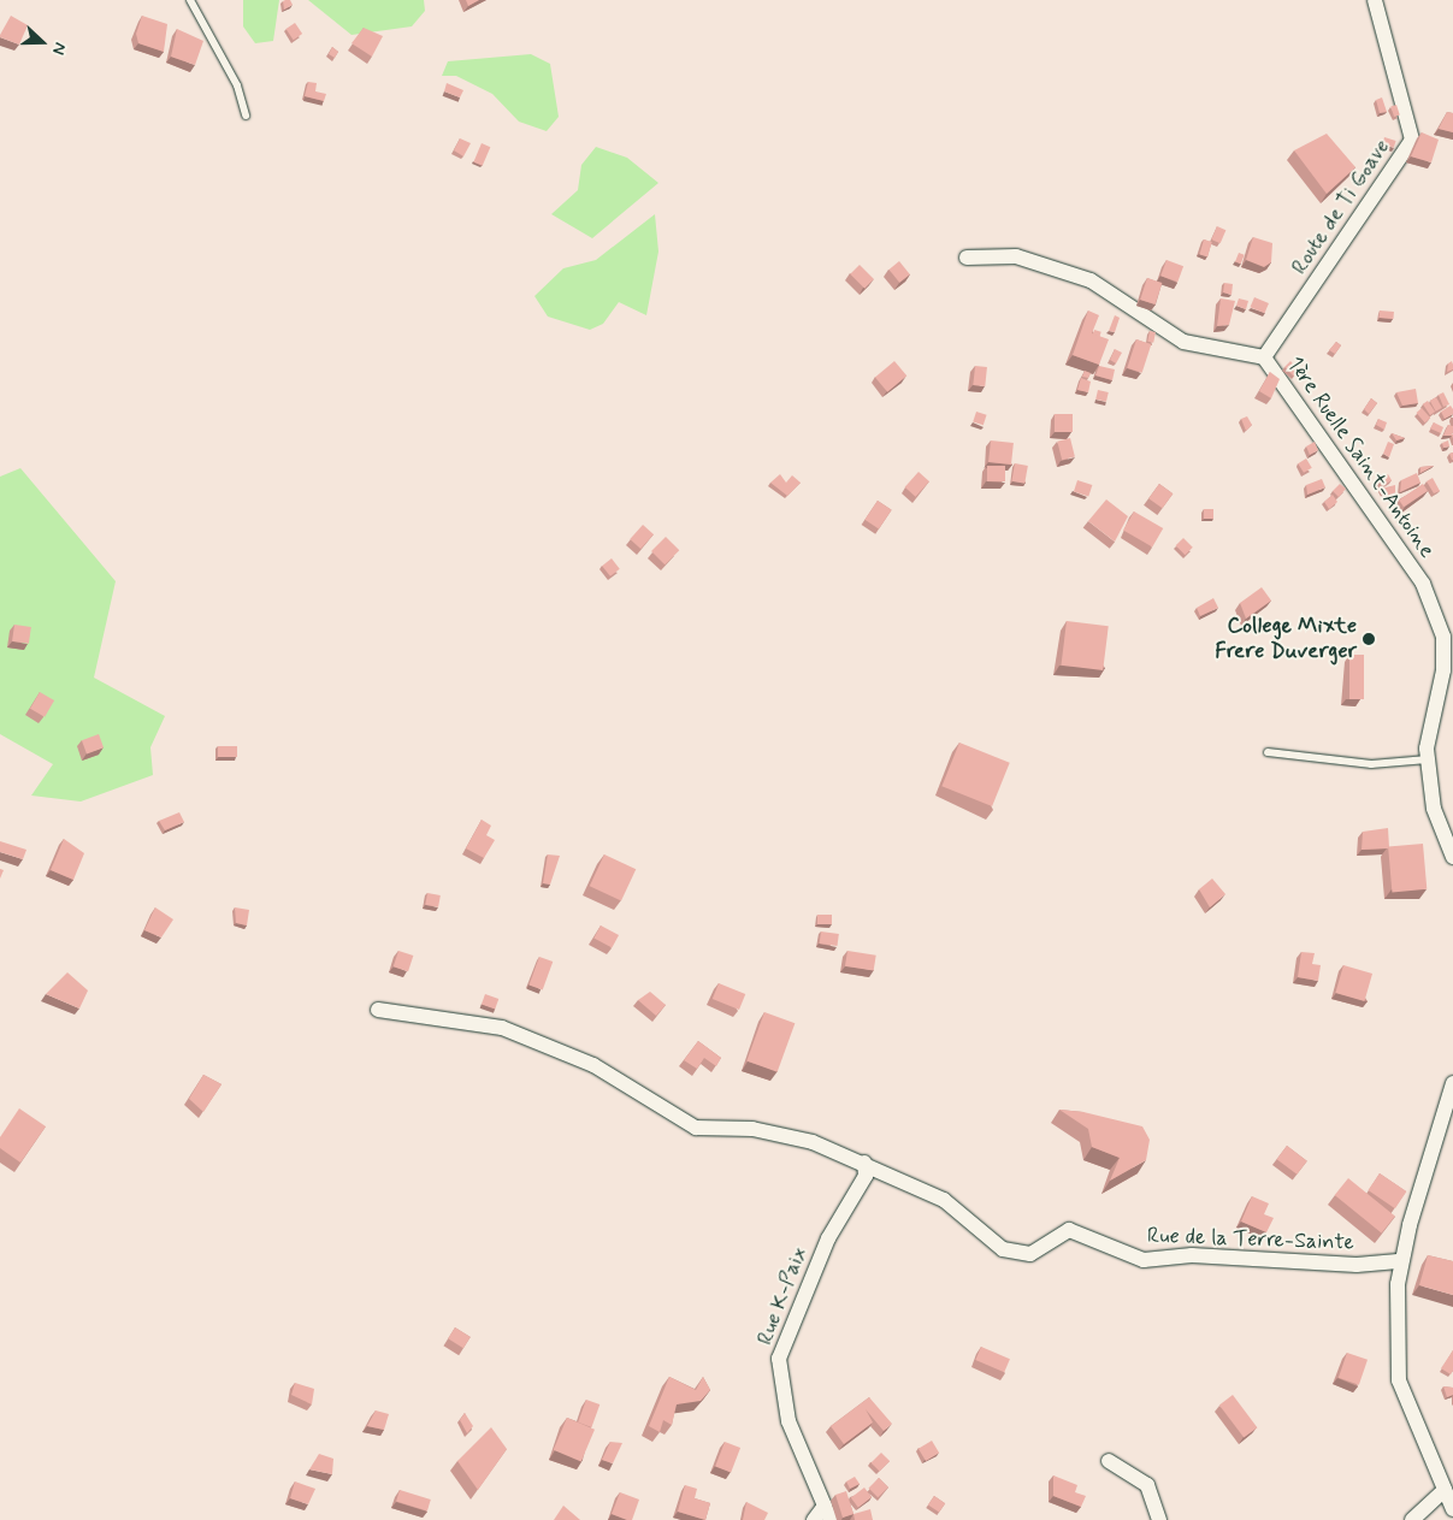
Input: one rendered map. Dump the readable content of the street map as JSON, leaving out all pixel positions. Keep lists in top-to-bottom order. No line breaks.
{"streets":{"street":["Route de Ti Goave","1ère Ruelle Saint-Antoine","Rue de la Terre-Sainte","Rue K-Paix"]},"crossings":[["Route de Ti Goave","1ère Ruelle Saint-Antoine"],["Rue de la Terre-Sainte","Rue K-Paix"]],"places":["College Mixte Frere Duverger"],"north":"right"}
